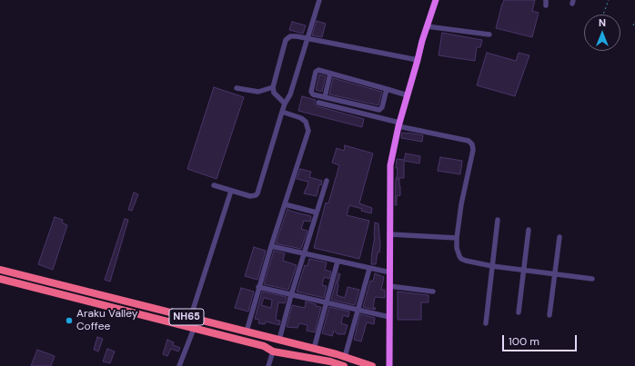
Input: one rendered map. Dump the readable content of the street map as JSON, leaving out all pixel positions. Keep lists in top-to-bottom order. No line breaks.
{"streets":{"highway":["NH65"]},"places":["Araku Valley Coffee"],"scale_bar":"100 m","north":"top"}
